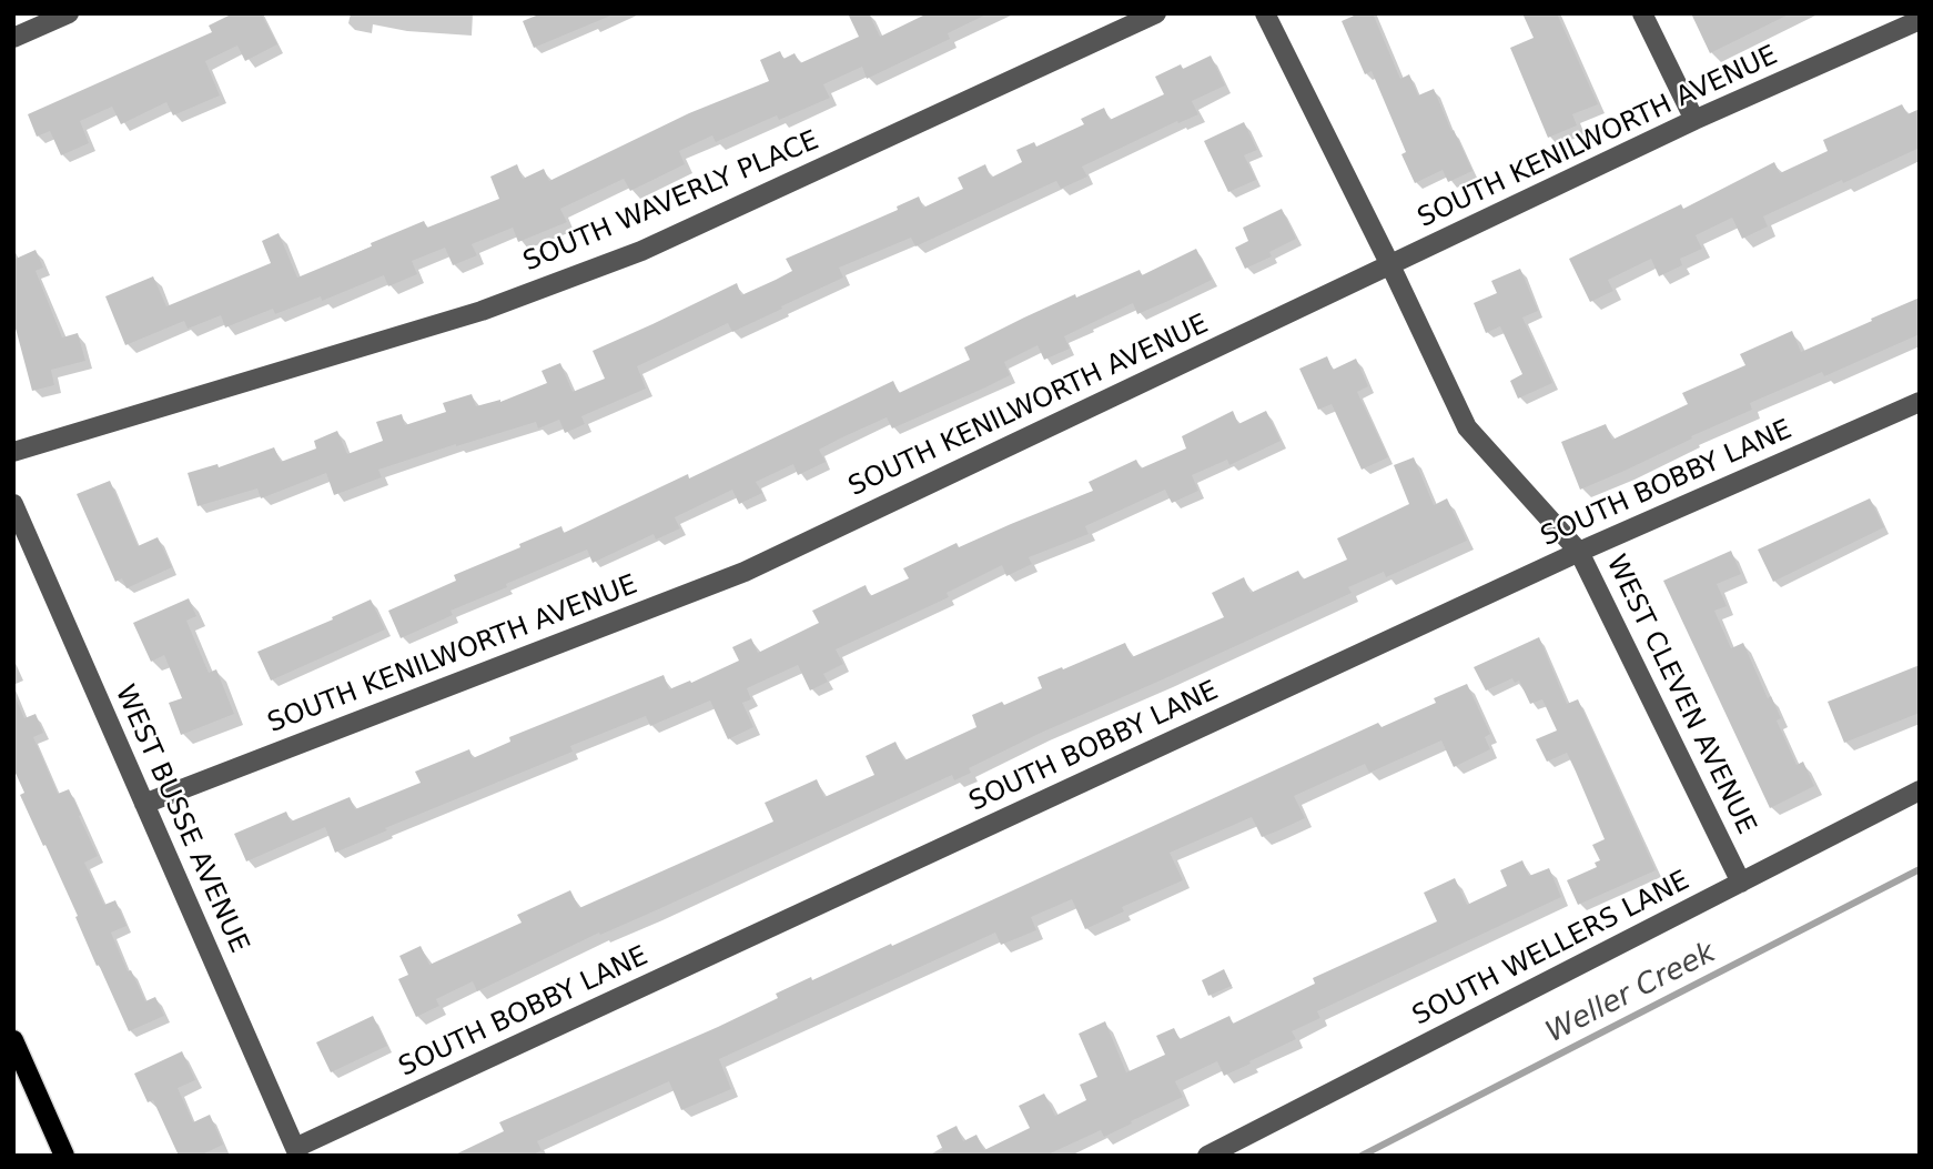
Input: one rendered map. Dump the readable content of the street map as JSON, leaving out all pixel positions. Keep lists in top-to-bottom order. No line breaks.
{"streets":{"street":["SOUTH KENILWORTH AVENUE","SOUTH WAVERLY PLACE","SOUTH BOBBY LANE","WEST CLEVEN AVENUE","WEST BUSSE AVENUE","SOUTH WELLERS LANE"]},"crossings":[["SOUTH KENILWORTH AVENUE","WEST CLEVEN AVENUE"],["SOUTH KENILWORTH AVENUE","WEST BUSSE AVENUE"],["SOUTH BOBBY LANE","WEST CLEVEN AVENUE"],["SOUTH BOBBY LANE","WEST BUSSE AVENUE"],["WEST CLEVEN AVENUE","SOUTH WELLERS LANE"]],"water":["Weller Creek"]}
